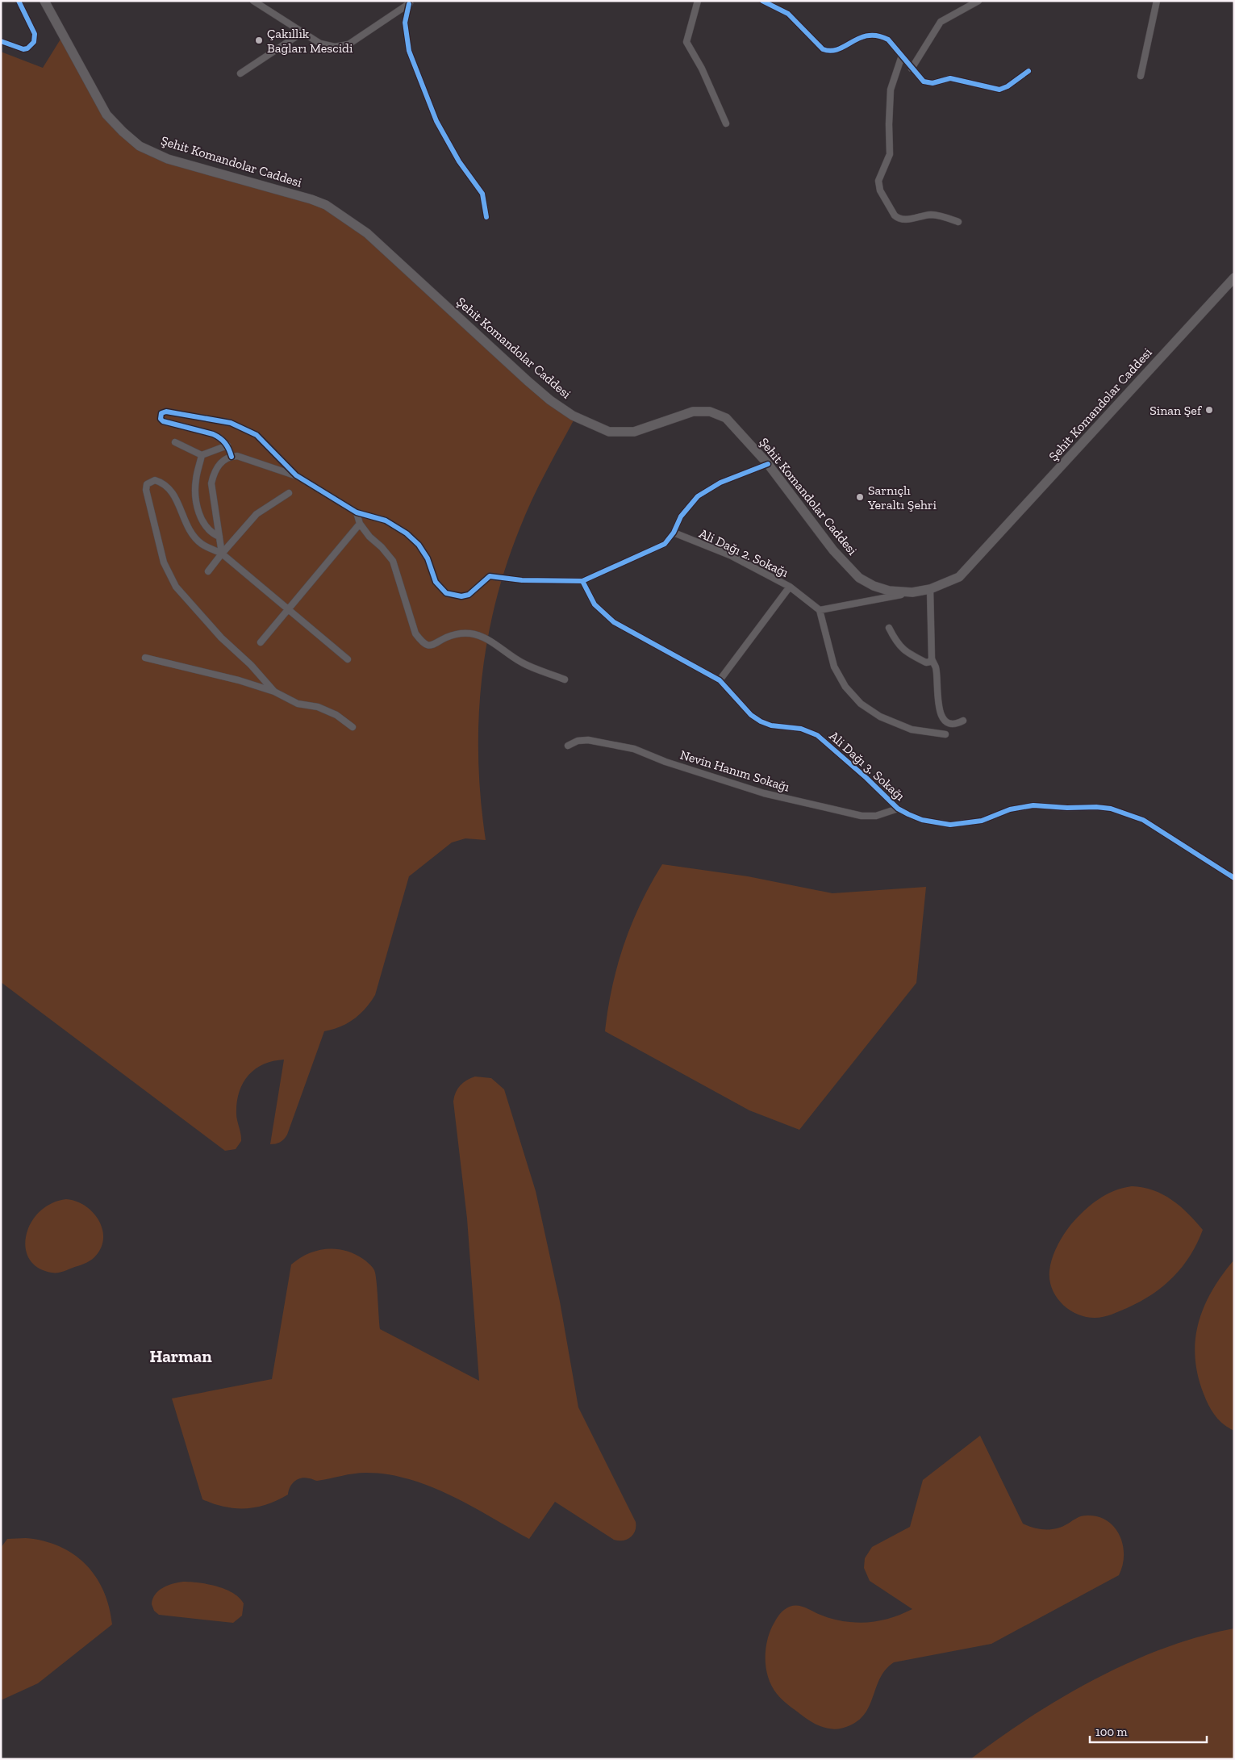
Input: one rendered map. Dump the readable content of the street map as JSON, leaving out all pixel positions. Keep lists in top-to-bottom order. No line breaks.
{"streets":{"main road":["Şehit Komandolar Caddesi"],"street":["Ali Dağı 2. Sokağı","Ali Dağı 3. Sokağı","Nevin Hanım Sokağı"]},"crossings":[["Ali Dağı 3. Sokağı","Nevin Hanım Sokağı"]],"districts":["Harman"],"places":["Çakıllık Bağları Mescidi","Sinan Şef","Sarnıçlı Yeraltı Şehri"],"scale_bar":"100 m"}
